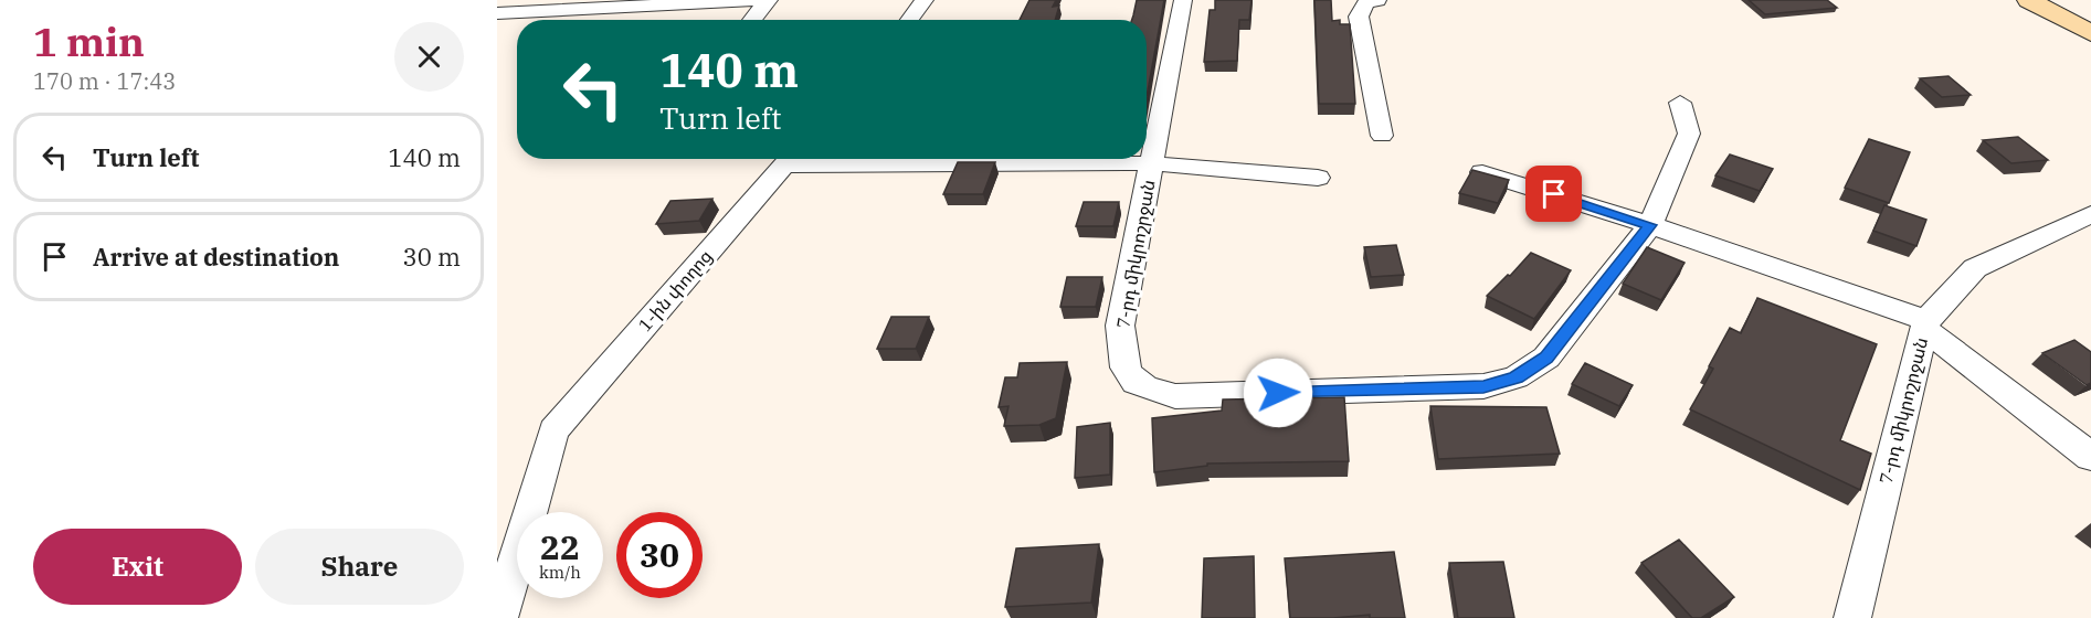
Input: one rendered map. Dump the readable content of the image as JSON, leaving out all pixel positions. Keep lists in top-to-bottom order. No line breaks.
{"streets":{"street":["7-րդ միկրոշրջան","1-ին փողոց"]},"page":{"heading":["1 min","170 m · 17:43"],"turn":["140 m","Turn left"],"list":[{"name":"Turn left","value":"140 m"},{"name":"Arrive at destination","value":"30 m"}],"speed":"22 km/h","limit":"30","buttons":["Exit","Share"]}}
